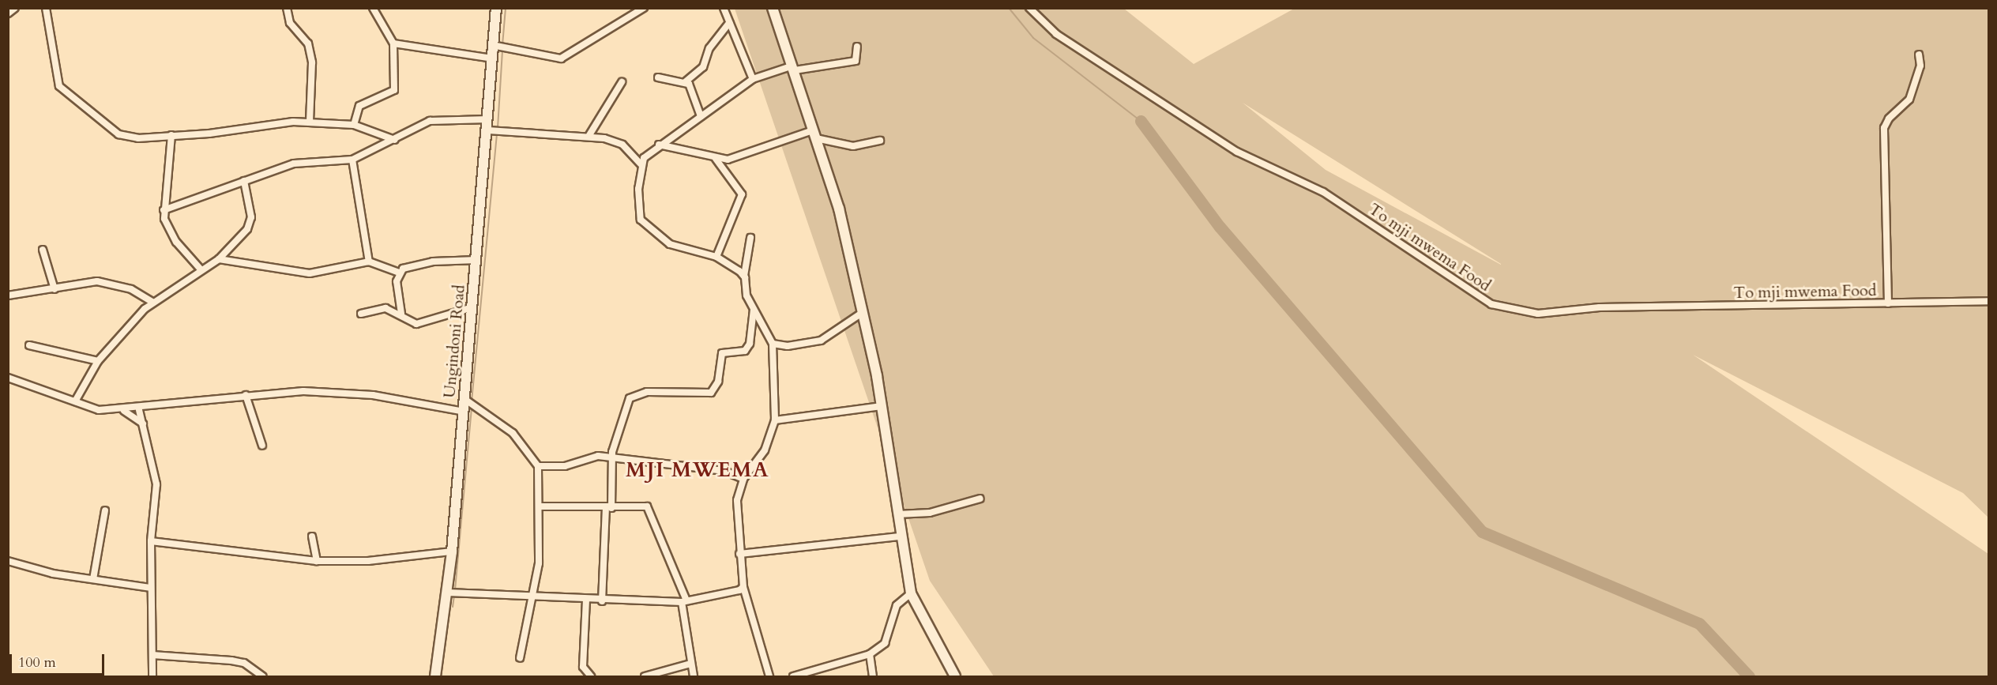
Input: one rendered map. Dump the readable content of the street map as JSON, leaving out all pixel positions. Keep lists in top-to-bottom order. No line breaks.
{"streets":{"main road":["Ungindoni Road"],"street":["To mji mwema Food"]},"districts":["MJI MWEMA"],"scale_bar":"100 m"}
